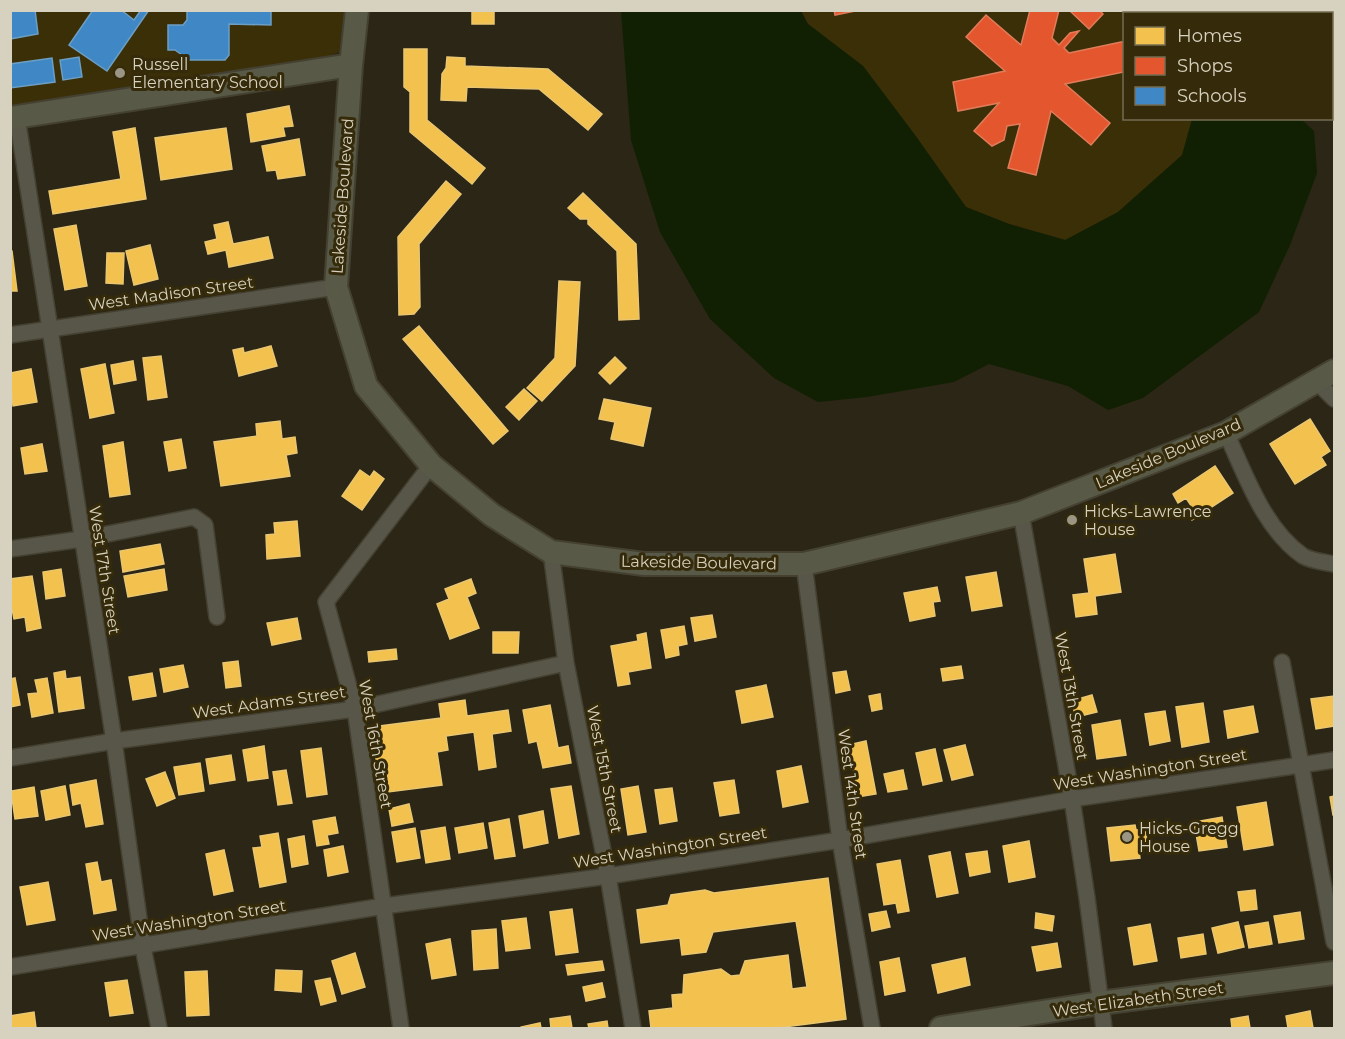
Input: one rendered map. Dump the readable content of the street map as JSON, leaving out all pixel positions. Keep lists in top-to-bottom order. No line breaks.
{"streets":{"street":["Lakeside Boulevard","West Madison Street","West 17th Street","West 13th Street","West Adams Street","West 16th Street","West 15th Street","West Washington Street","West 14th Street","West Elizabeth Street"]},"crossings":[["Lakeside Boulevard","West Madison Street"],["Lakeside Boulevard","West 13th Street"],["Lakeside Boulevard","West 16th Street"],["Lakeside Boulevard","West 15th Street"],["Lakeside Boulevard","West 14th Street"],["West Madison Street","West 17th Street"],["West 17th Street","West Adams Street"],["West 17th Street","West Washington Street"],["West 13th Street","West Washington Street"],["West 13th Street","West Elizabeth Street"],["West Adams Street","West 16th Street"],["West Adams Street","West 15th Street"],["West 16th Street","West Washington Street"],["West 15th Street","West Washington Street"],["West Washington Street","West 14th Street"]],"places":["Russell Elementary School","Hicks-Lawrence House","Hicks-Gregg House"],"legend":["Homes","Shops","Schools"]}
